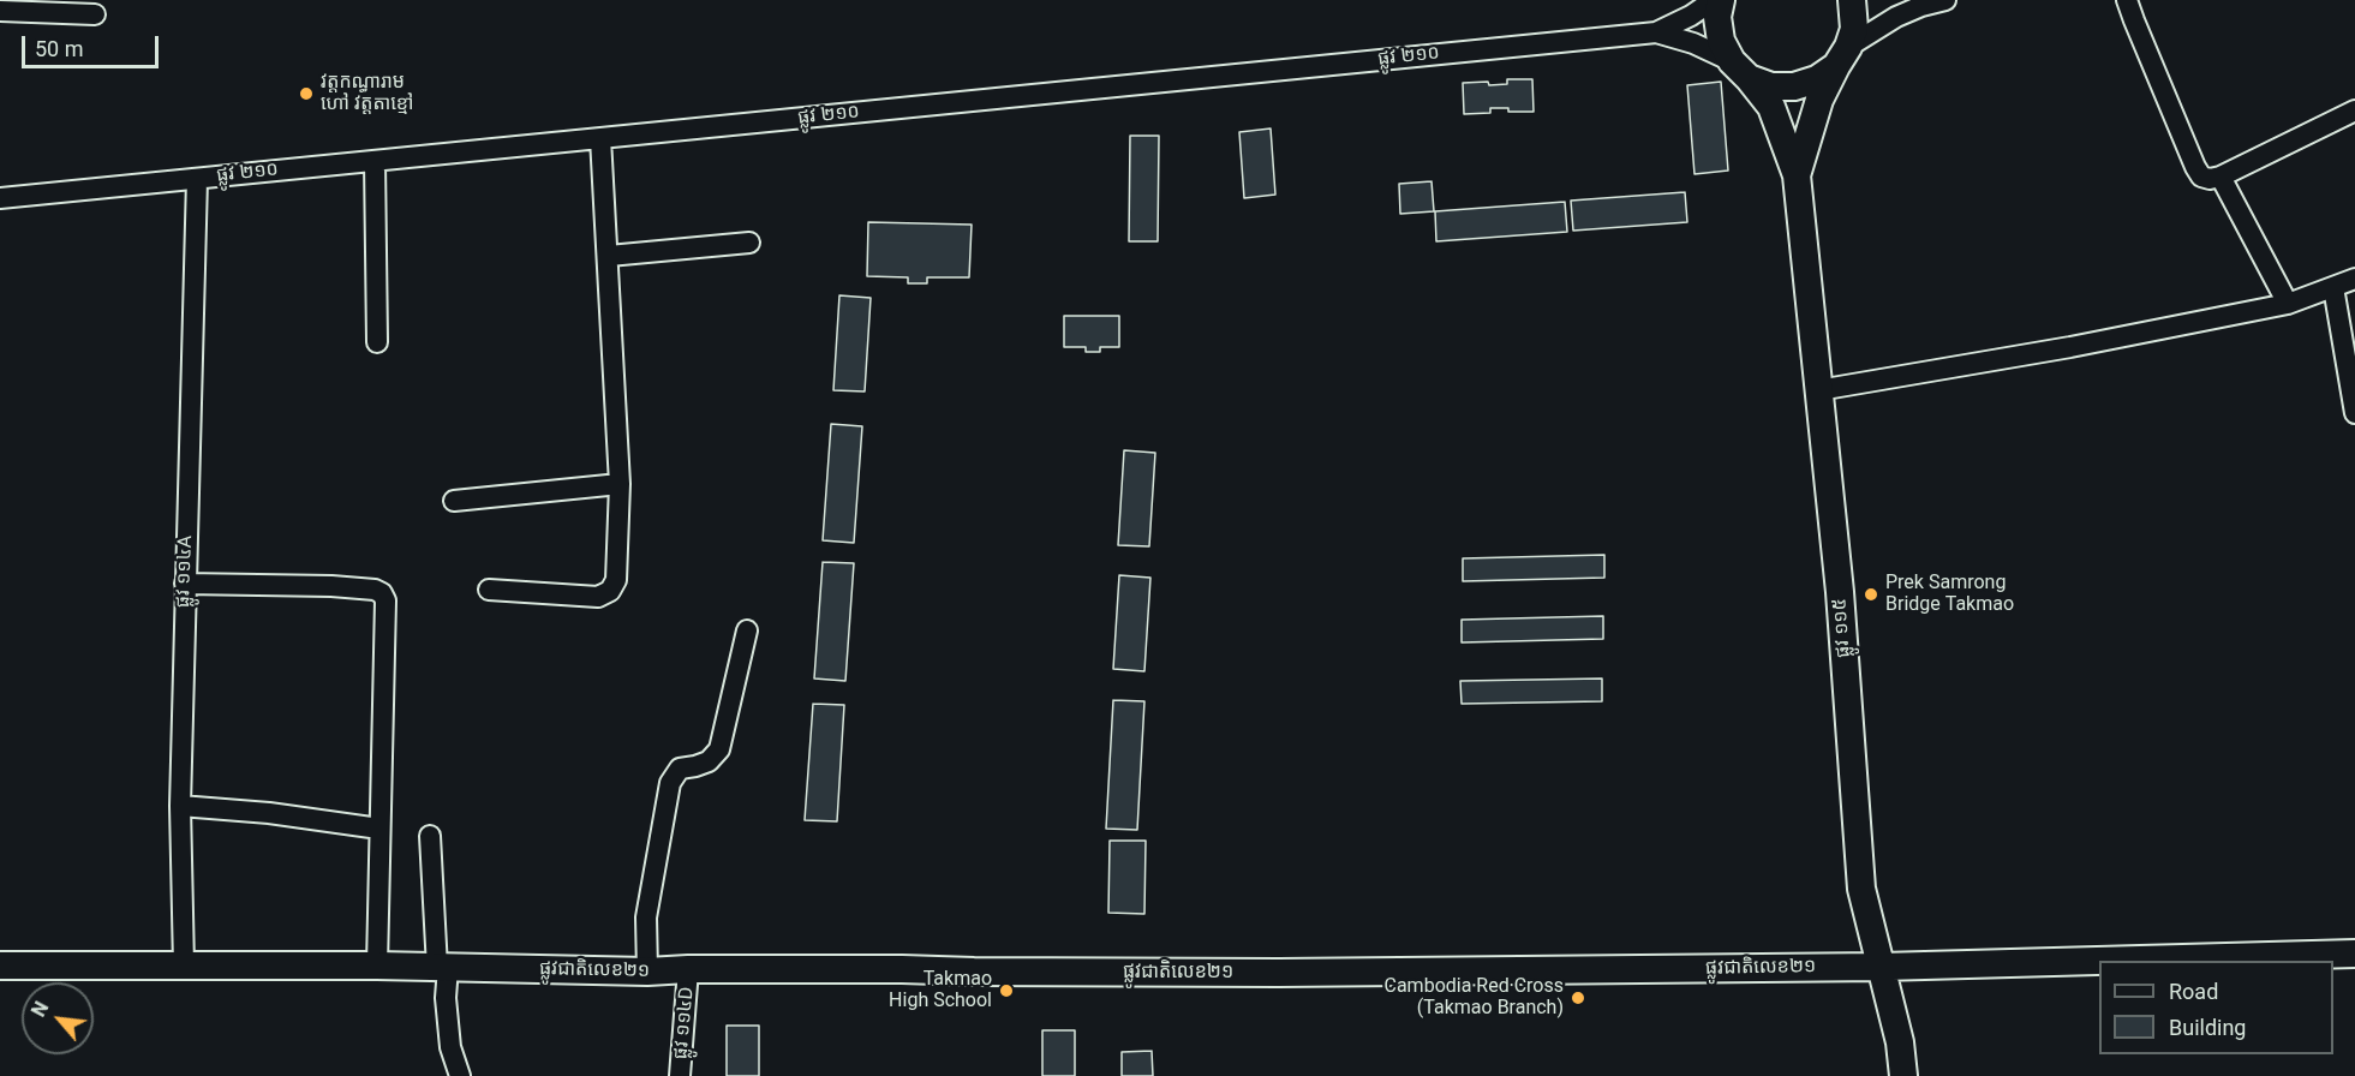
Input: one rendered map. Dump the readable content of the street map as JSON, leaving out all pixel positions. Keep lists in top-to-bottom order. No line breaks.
{"streets":{"main road":["ផ្លូវ ១១៥","ផ្លូវជាតិលេខ២១"],"street":["ផ្លូវ ២១០","ផ្លូវ ១១៤A","ផ្លូវ ១១៤D"]},"crossings":[["ផ្លូវ ២១០","ផ្លូវ ១១៤A"],["ផ្លូវ ២១០","ផ្លូវ ១១៥"],["ផ្លូវ ១១៤A","ផ្លូវជាតិលេខ២១"],["ផ្លូវ ១១៥","ផ្លូវជាតិលេខ២១"],["ផ្លូវជាតិលេខ២១","ផ្លូវ ១១៤D"]],"places":["វត្តកណ្ធារាម ហៅ វត្តតាខ្មៅ","Prek Samrong Bridge Takmao","Takmao High School","Cambodia Red Cross (Takmao Branch)"],"legend":["Road","Building"],"scale_bar":"50 m","north":"top left"}
